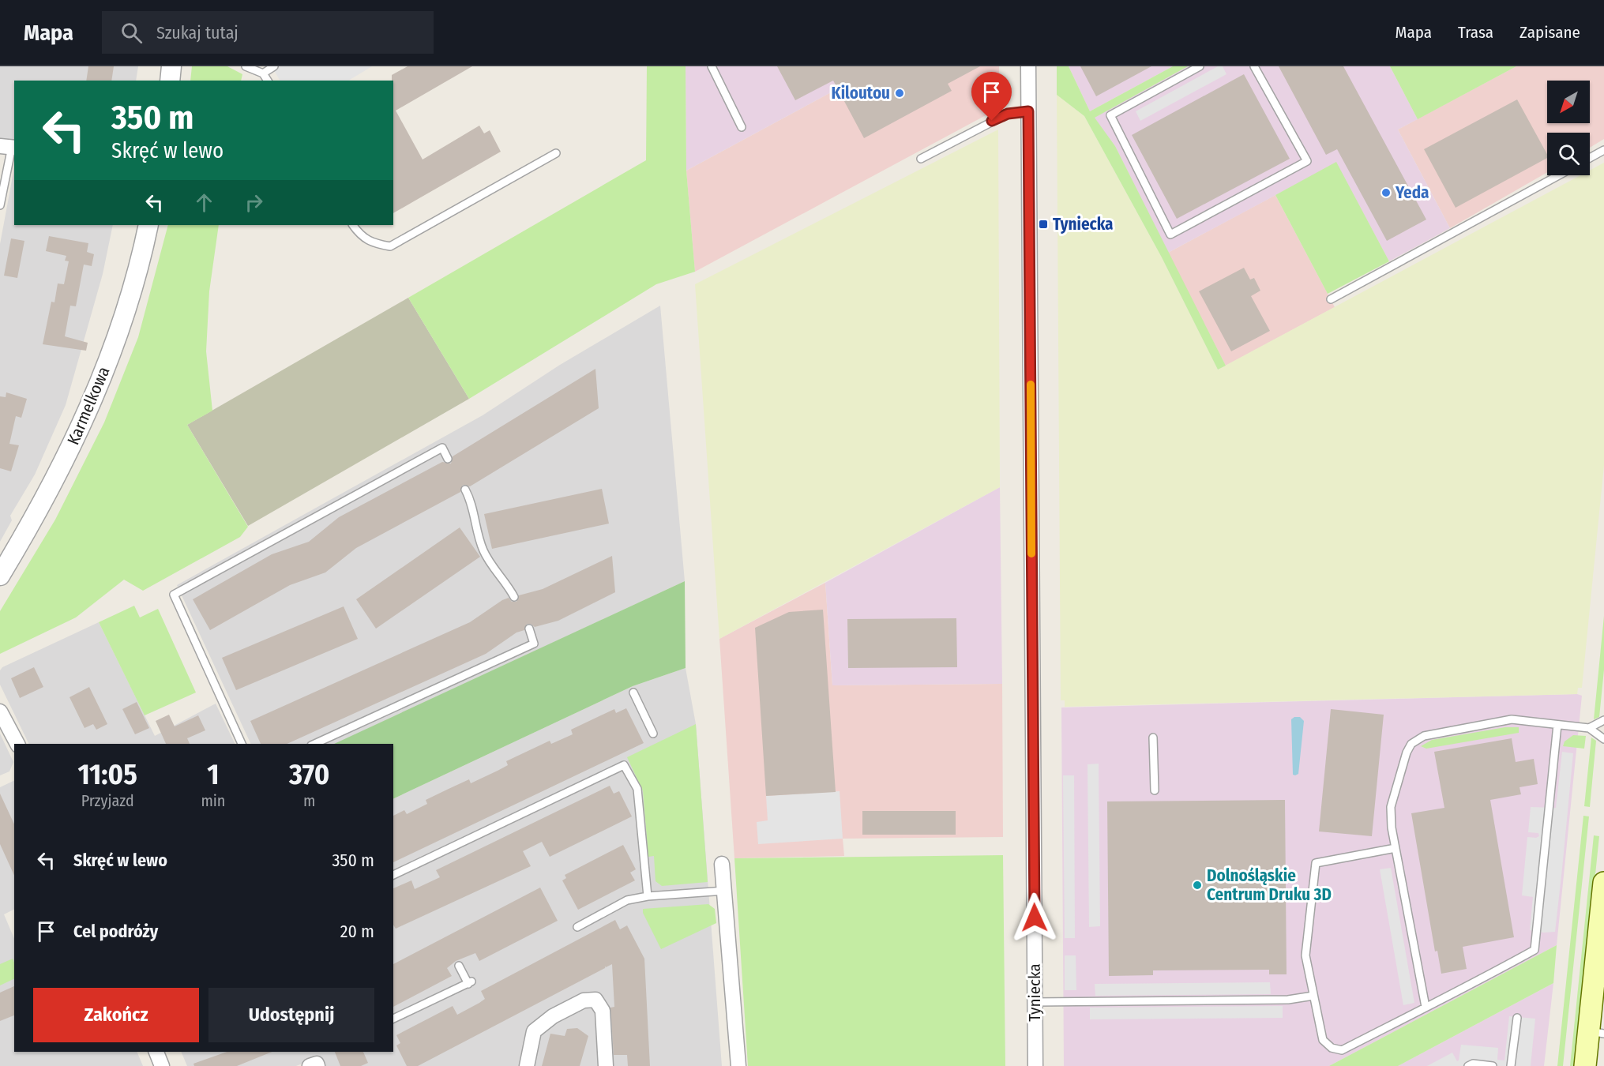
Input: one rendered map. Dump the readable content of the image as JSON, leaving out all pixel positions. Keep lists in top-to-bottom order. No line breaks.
{"streets":{"street":["Karmelkowa","Tyniecka"]},"places":{"other":["Kiloutou","Yeda","Dolnośląskie Centrum Druku 3D"],"transit":["Tyniecka"]},"north":"bottom left","page":{"header":"Mapa","search":"Szukaj tutaj","nav":["Mapa","Trasa","Zapisane"],"turn":["350 m","Skręć w lewo"],"eta":["11:05","Przyjazd","1","min","370","m"],"list":[{"name":"Skręć w lewo","value":"350 m"},{"name":"Cel podróży","value":"20 m"}],"buttons":["Zakończ","Udostępnij"]}}
